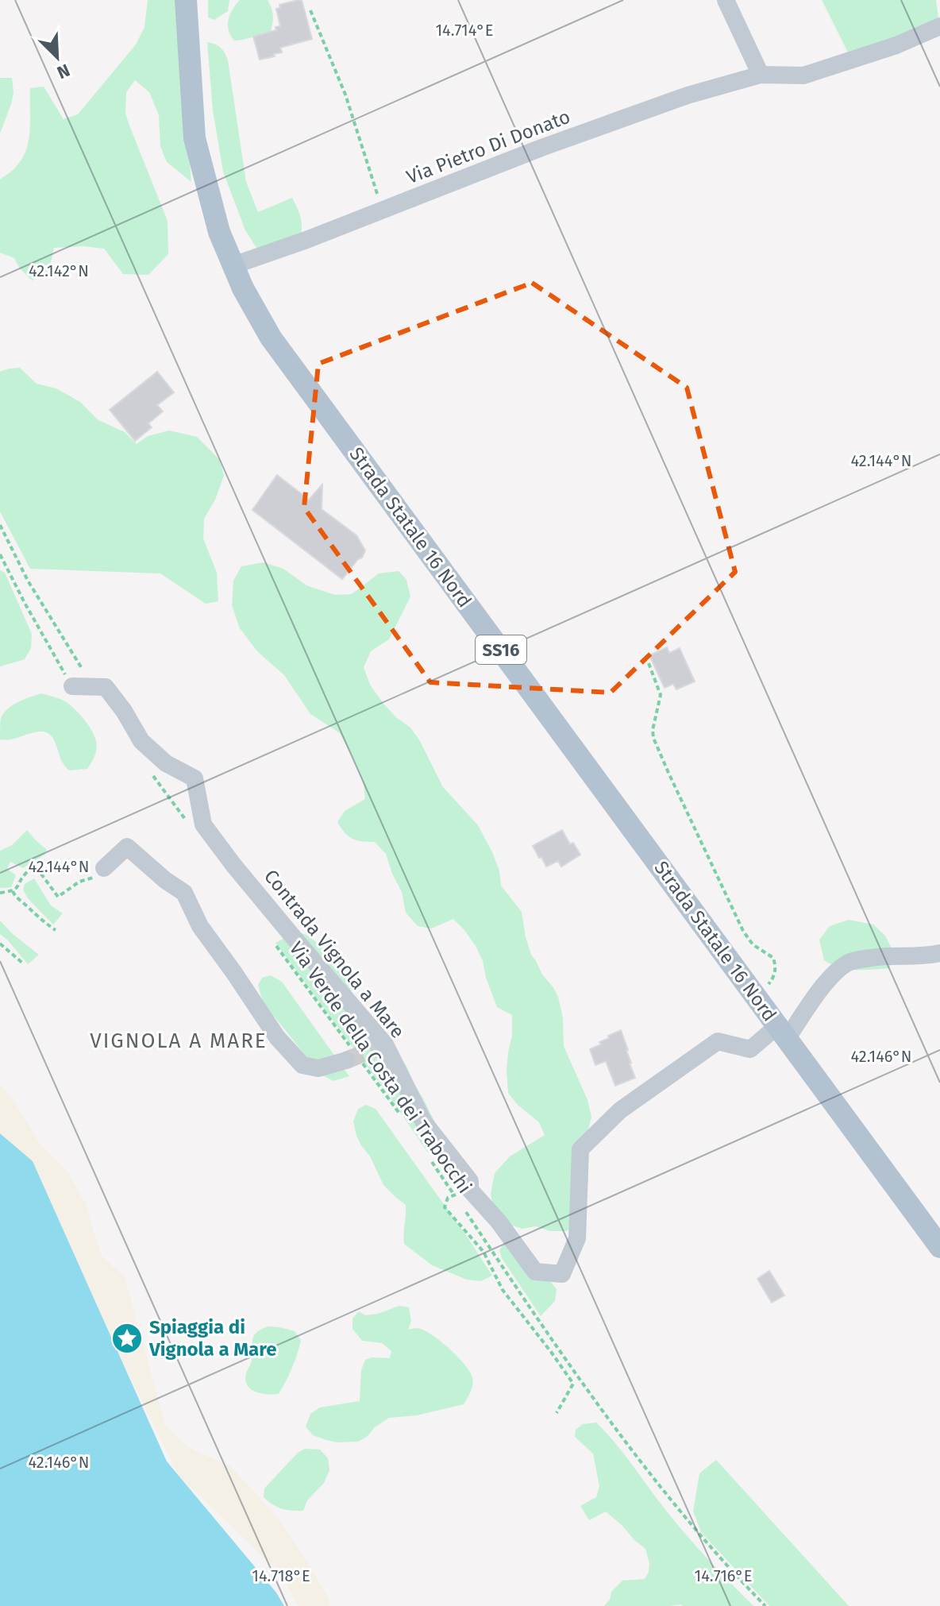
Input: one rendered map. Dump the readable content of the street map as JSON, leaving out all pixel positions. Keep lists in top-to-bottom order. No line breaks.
{"streets":{"main road":["Strada Statale 16 Nord","SS16"],"street":["Via Pietro Di Donato","Contrada Vignola a Mare"],"path":["Via Verde della Costa dei Trabocchi"]},"crossings":[["Via Pietro Di Donato","Strada Statale 16 Nord"],["Strada Statale 16 Nord","Contrada Vignola a Mare"],["Contrada Vignola a Mare","Via Verde della Costa dei Trabocchi"]],"districts":["VIGNOLA A MARE"],"places":{"place":["Spiaggia di Vignola a Mare"]},"north":"bottom right","coordinates":["14.714°E","42.142°N","42.144°N","42.146°N","14.718°E","14.716°E"]}
